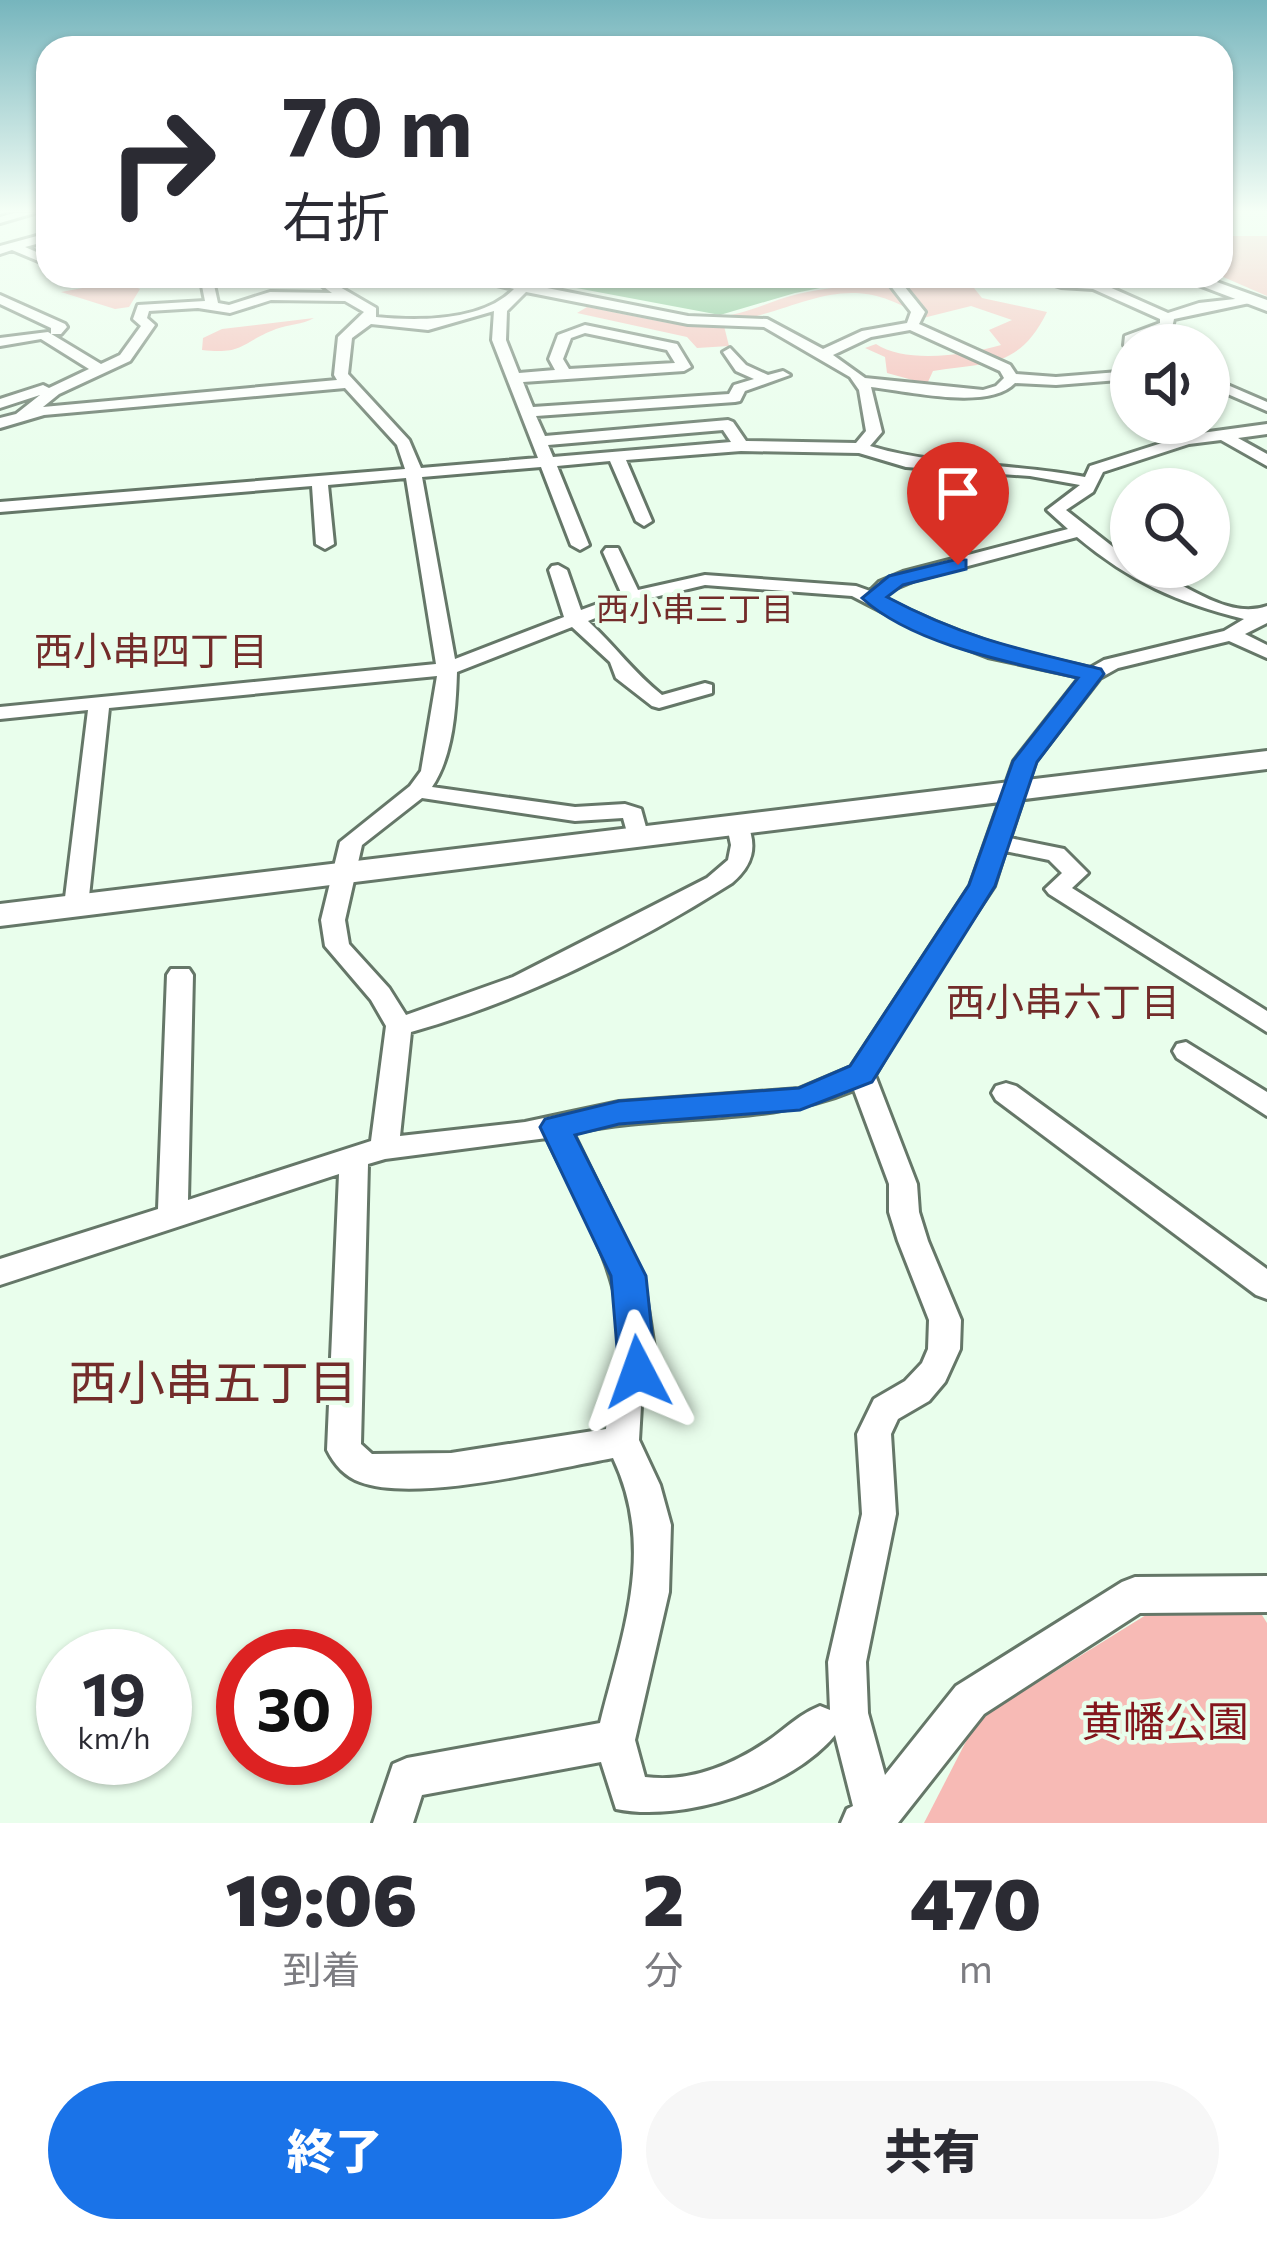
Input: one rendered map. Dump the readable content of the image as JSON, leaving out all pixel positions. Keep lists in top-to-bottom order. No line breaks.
{"districts":["西小串三丁目","西小串四丁目","西小串六丁目","西小串五丁目"],"parks":["黄幡公園"],"page":{"turn":["70 m","右折"],"speed":"19 km/h","limit":"30","eta":["19:06","到着","2","分","470","m"],"buttons":["終了","共有"]}}
